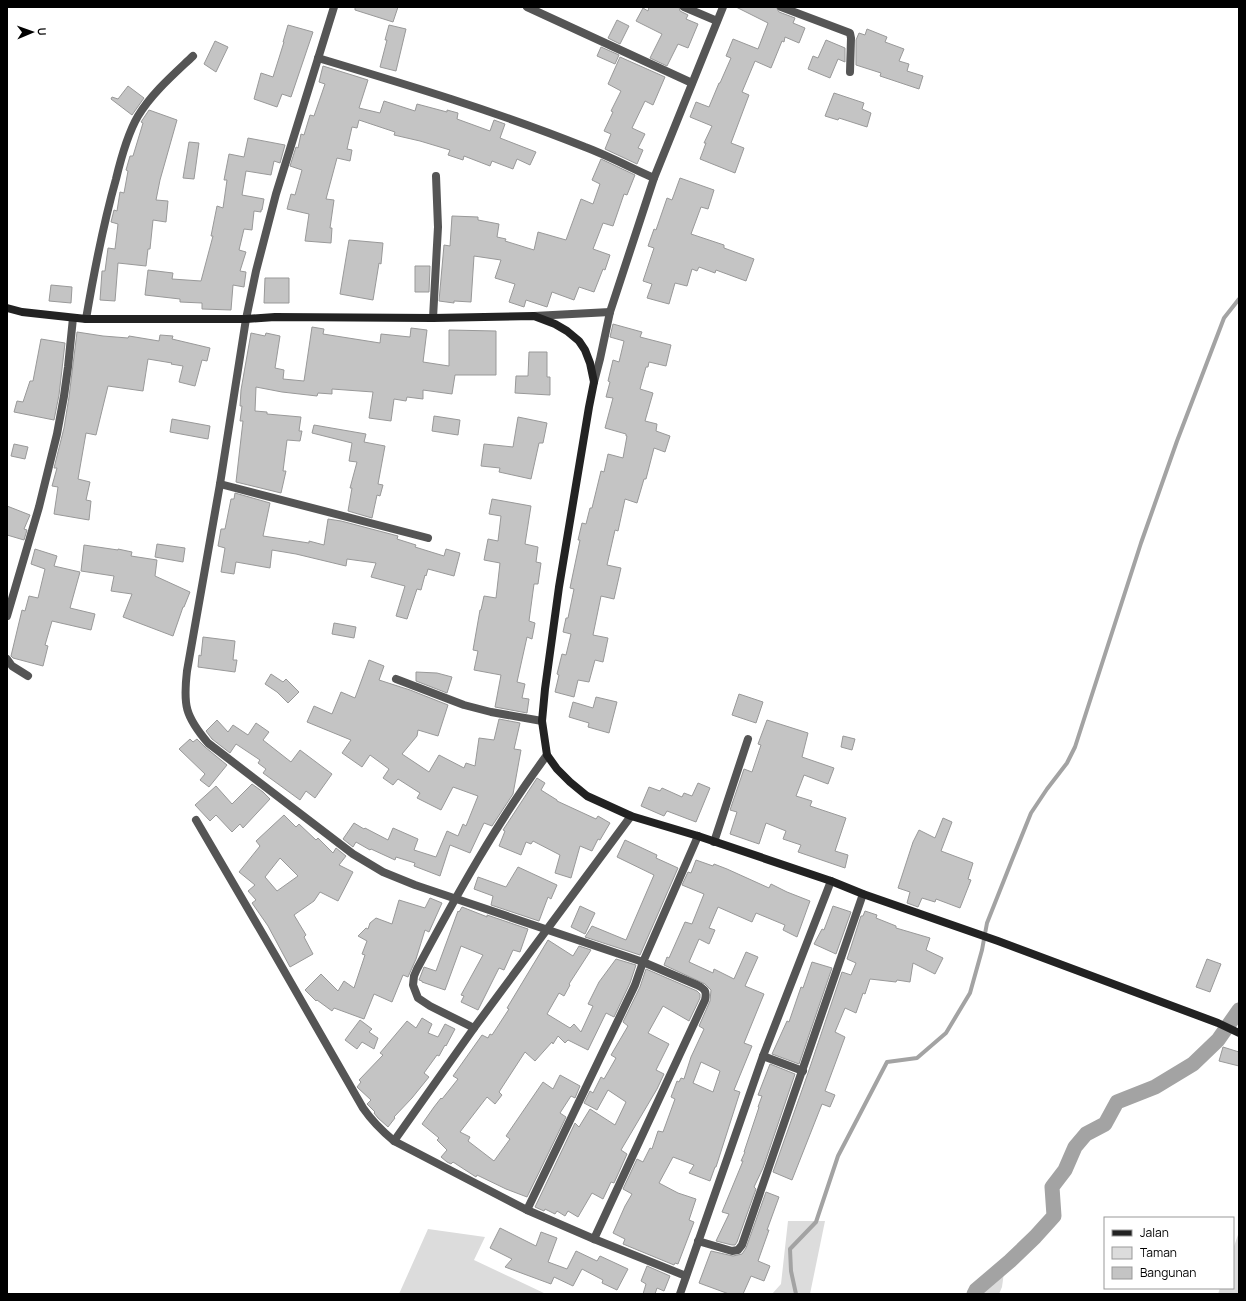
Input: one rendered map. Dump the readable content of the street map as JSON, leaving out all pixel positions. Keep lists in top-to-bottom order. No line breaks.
{"legend":["Jalan","Taman","Bangunan"],"north":"right"}
